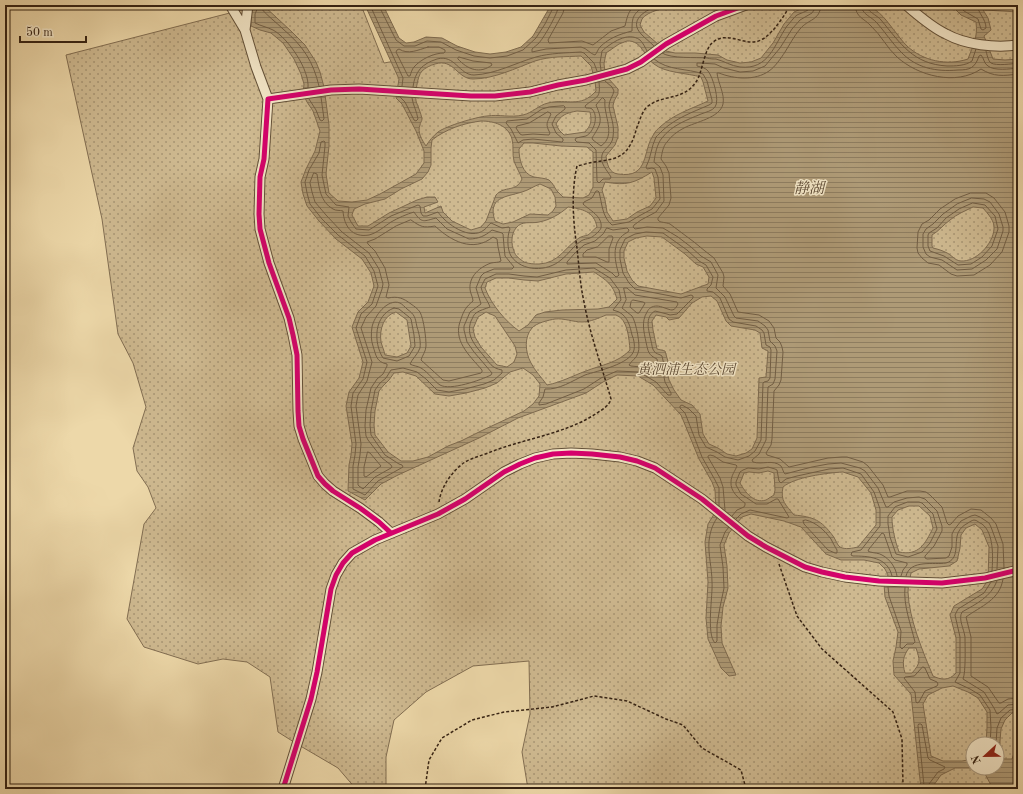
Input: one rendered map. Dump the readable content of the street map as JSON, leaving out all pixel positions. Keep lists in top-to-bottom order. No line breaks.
{"water":["静湖"],"parks":["黄泗浦生态公园"],"scale_bar":"50 m","north":"left"}
